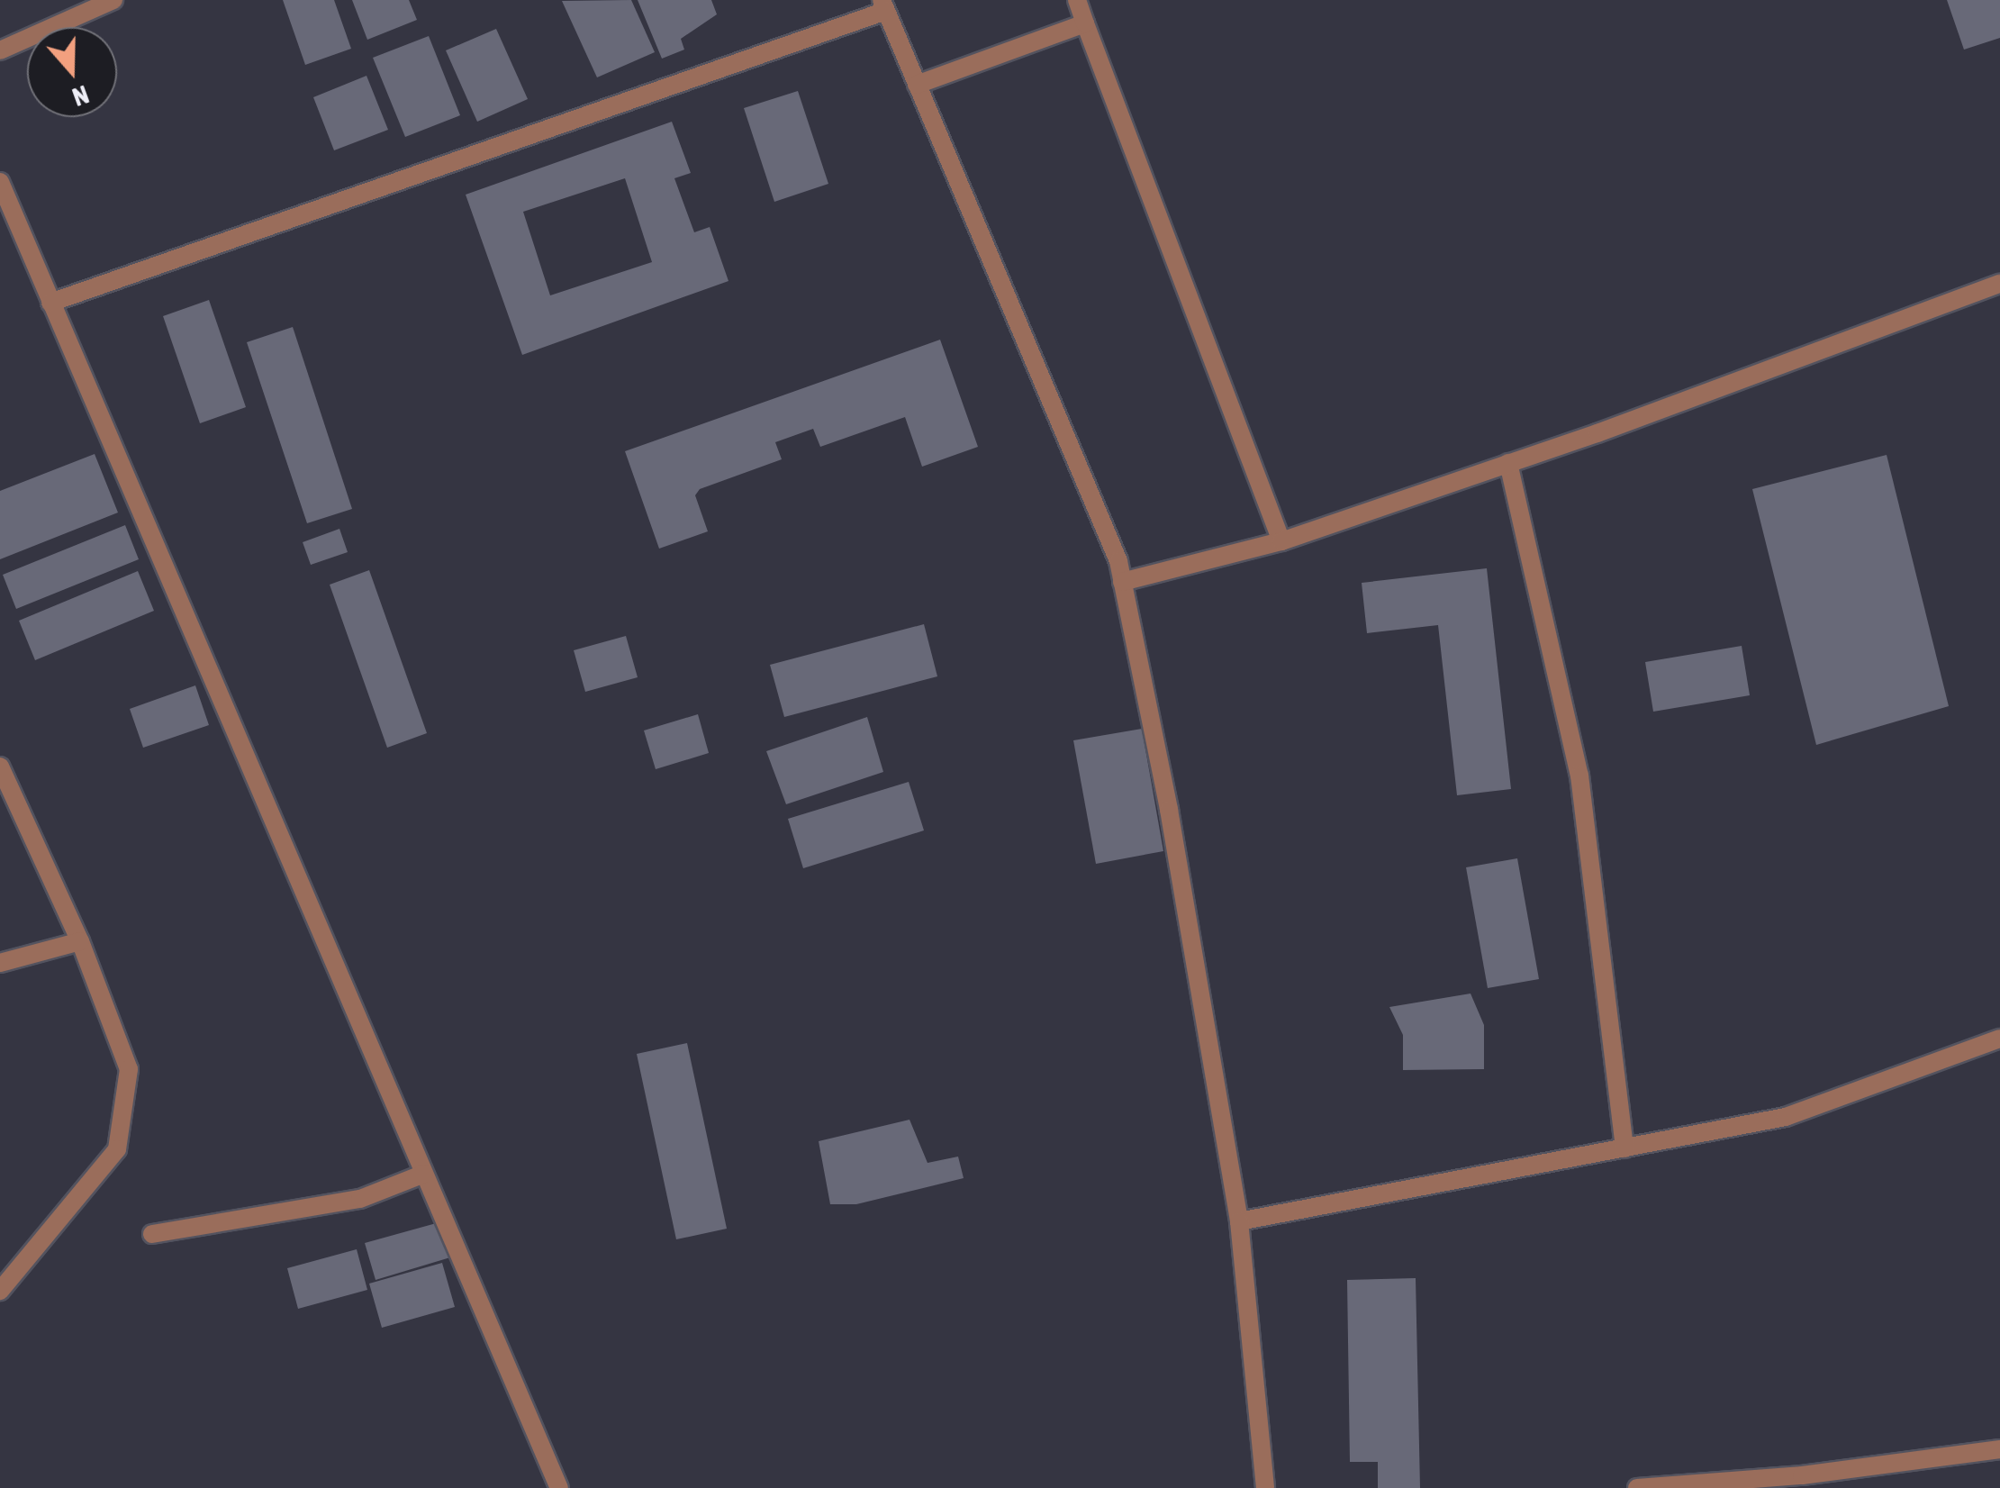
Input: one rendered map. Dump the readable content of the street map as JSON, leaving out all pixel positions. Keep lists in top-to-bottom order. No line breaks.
{"north":"bottom"}
